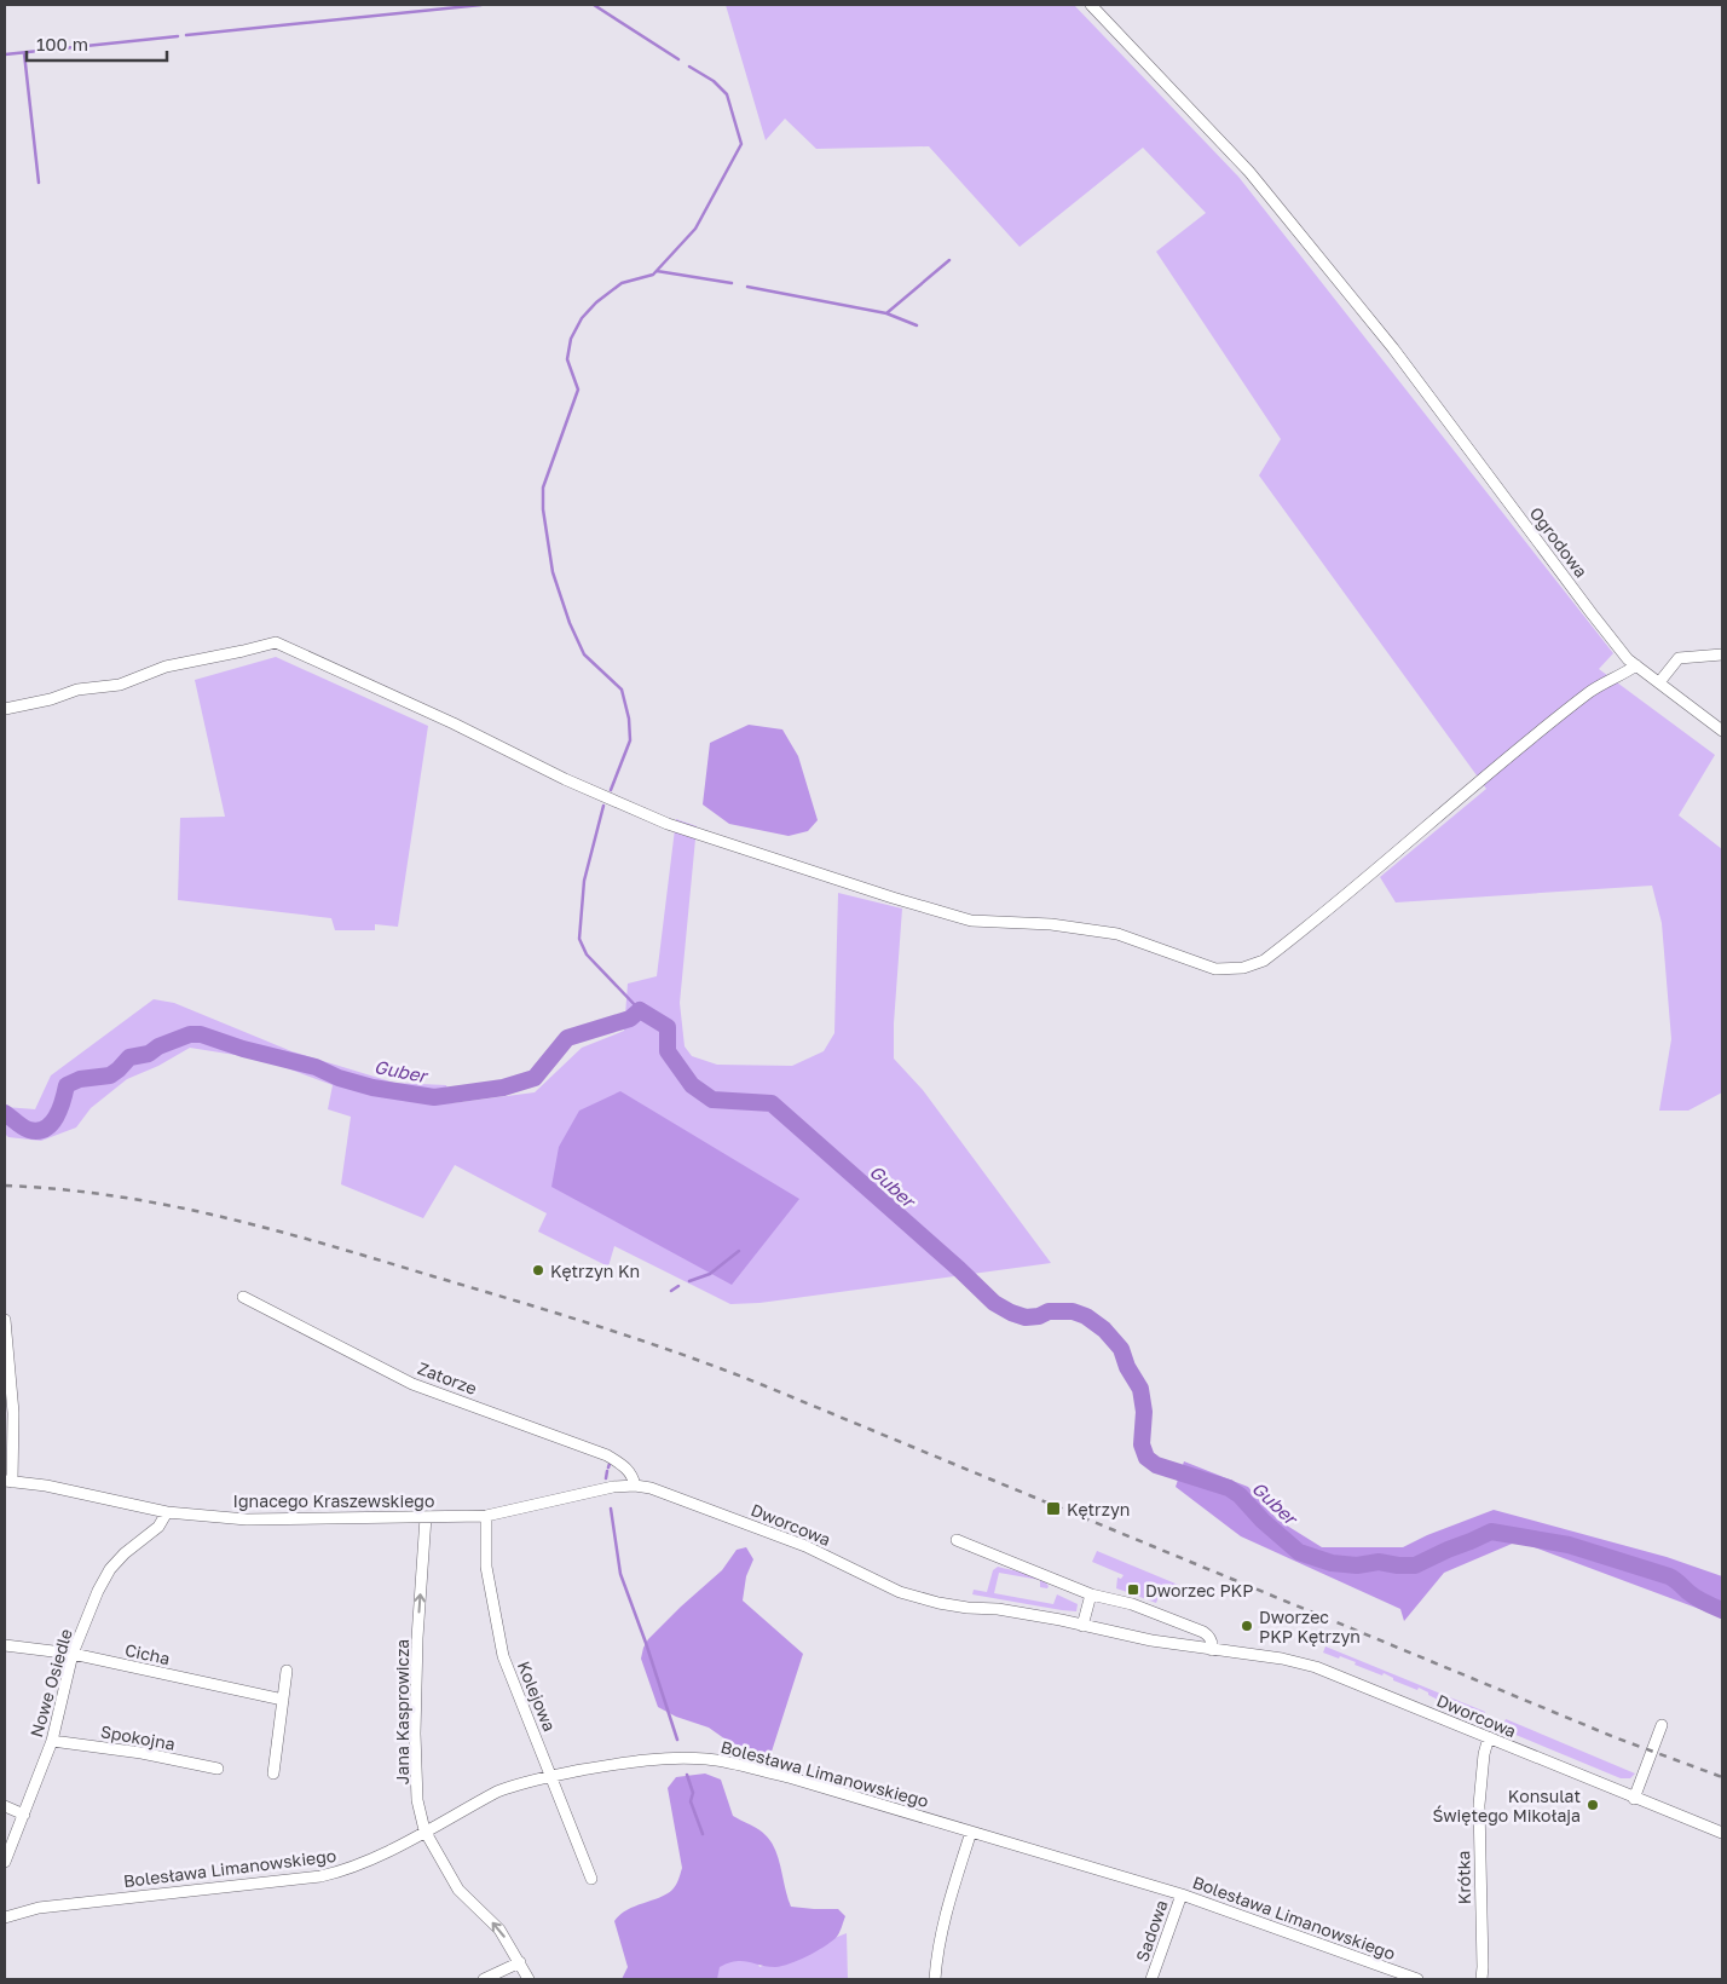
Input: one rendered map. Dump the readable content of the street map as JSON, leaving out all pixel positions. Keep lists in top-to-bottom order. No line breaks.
{"streets":{"street":["Ogrodowa","Zatorze","Ignacego Kraszewskiego","Dworcowa","Cicha","Nowe Osiedle","Kolejowa","Jana Kasprowicza","Spokojna","Bolesława Limanowskiego","Krótka","Sadowa"]},"crossings":[["Zatorze","Dworcowa"],["Ignacego Kraszewskiego","Dworcowa"],["Ignacego Kraszewskiego","Nowe Osiedle"],["Ignacego Kraszewskiego","Kolejowa"],["Ignacego Kraszewskiego","Jana Kasprowicza"],["Dworcowa","Kolejowa"],["Dworcowa","Krótka"],["Cicha","Nowe Osiedle"],["Nowe Osiedle","Spokojna"],["Kolejowa","Bolesława Limanowskiego"],["Jana Kasprowicza","Bolesława Limanowskiego"],["Bolesława Limanowskiego","Sadowa"]],"one_way":["Jana Kasprowicza"],"water":["Guber"],"places":{"other":["Kętrzyn Kn","Dworzec PKP Kętrzyn","Konsulat Świętego Mikołaja"],"transit":["Kętrzyn","Dworzec PKP"]},"scale_bar":"100 m"}
